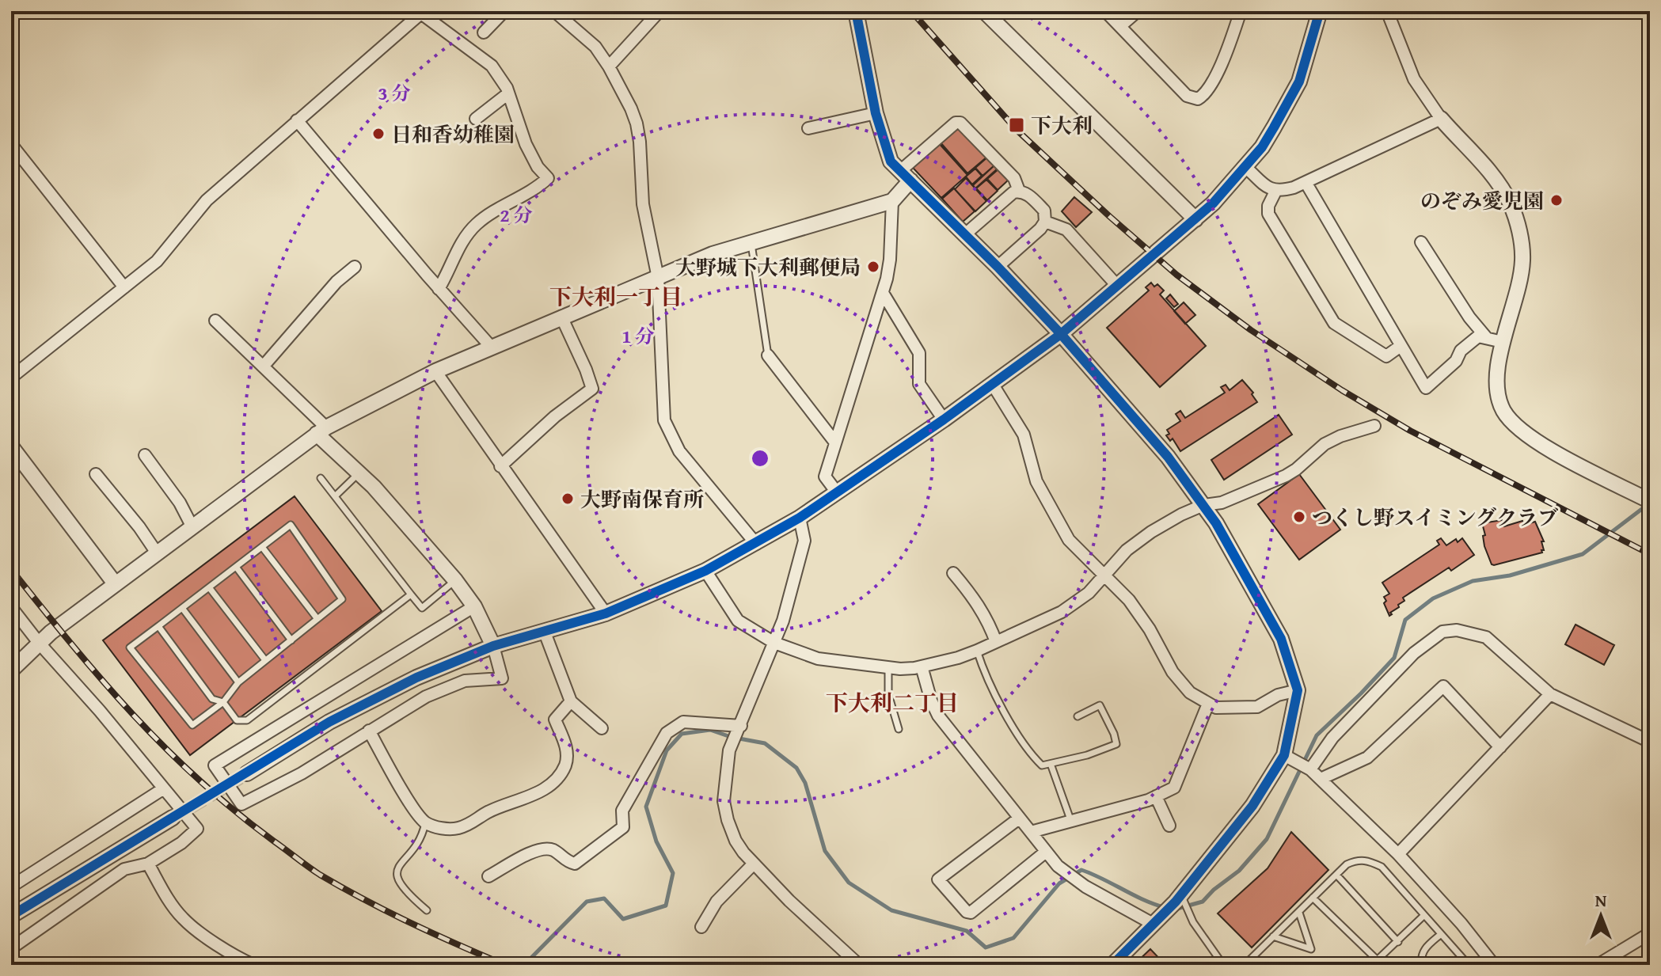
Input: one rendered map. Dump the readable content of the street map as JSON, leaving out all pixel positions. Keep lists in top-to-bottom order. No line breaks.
{"districts":["下大利一丁目","下大利二丁目"],"places":{"transit":["下大利"],"other":["日和香幼稚園","のぞみ愛児園","大野城下大利郵便局","大野南保育所","つくし野スイミングクラブ"]},"north":"top","rings":["3 分","2 分","1 分"]}
